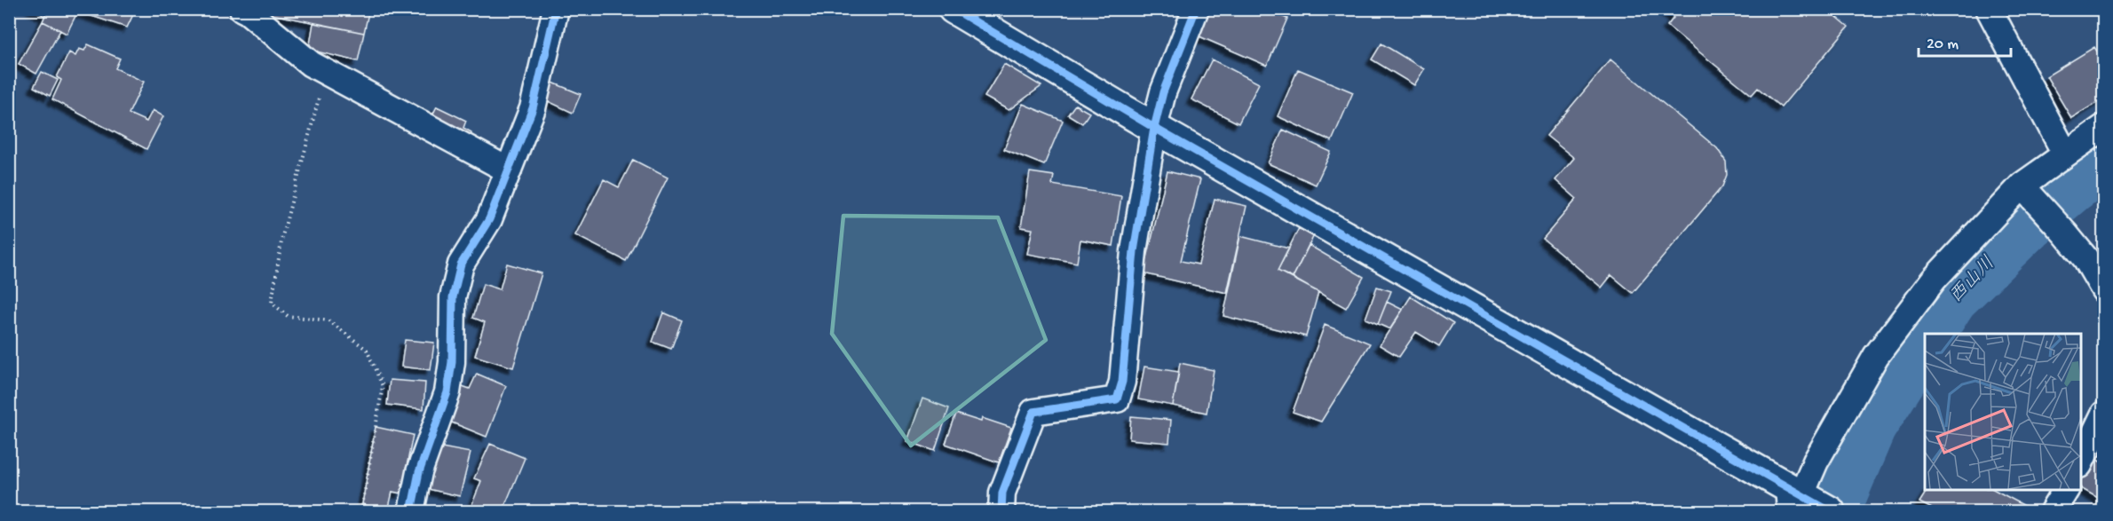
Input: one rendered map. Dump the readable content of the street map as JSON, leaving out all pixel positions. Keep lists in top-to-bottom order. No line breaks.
{"water":["西山川"],"scale_bar":"20 m"}
